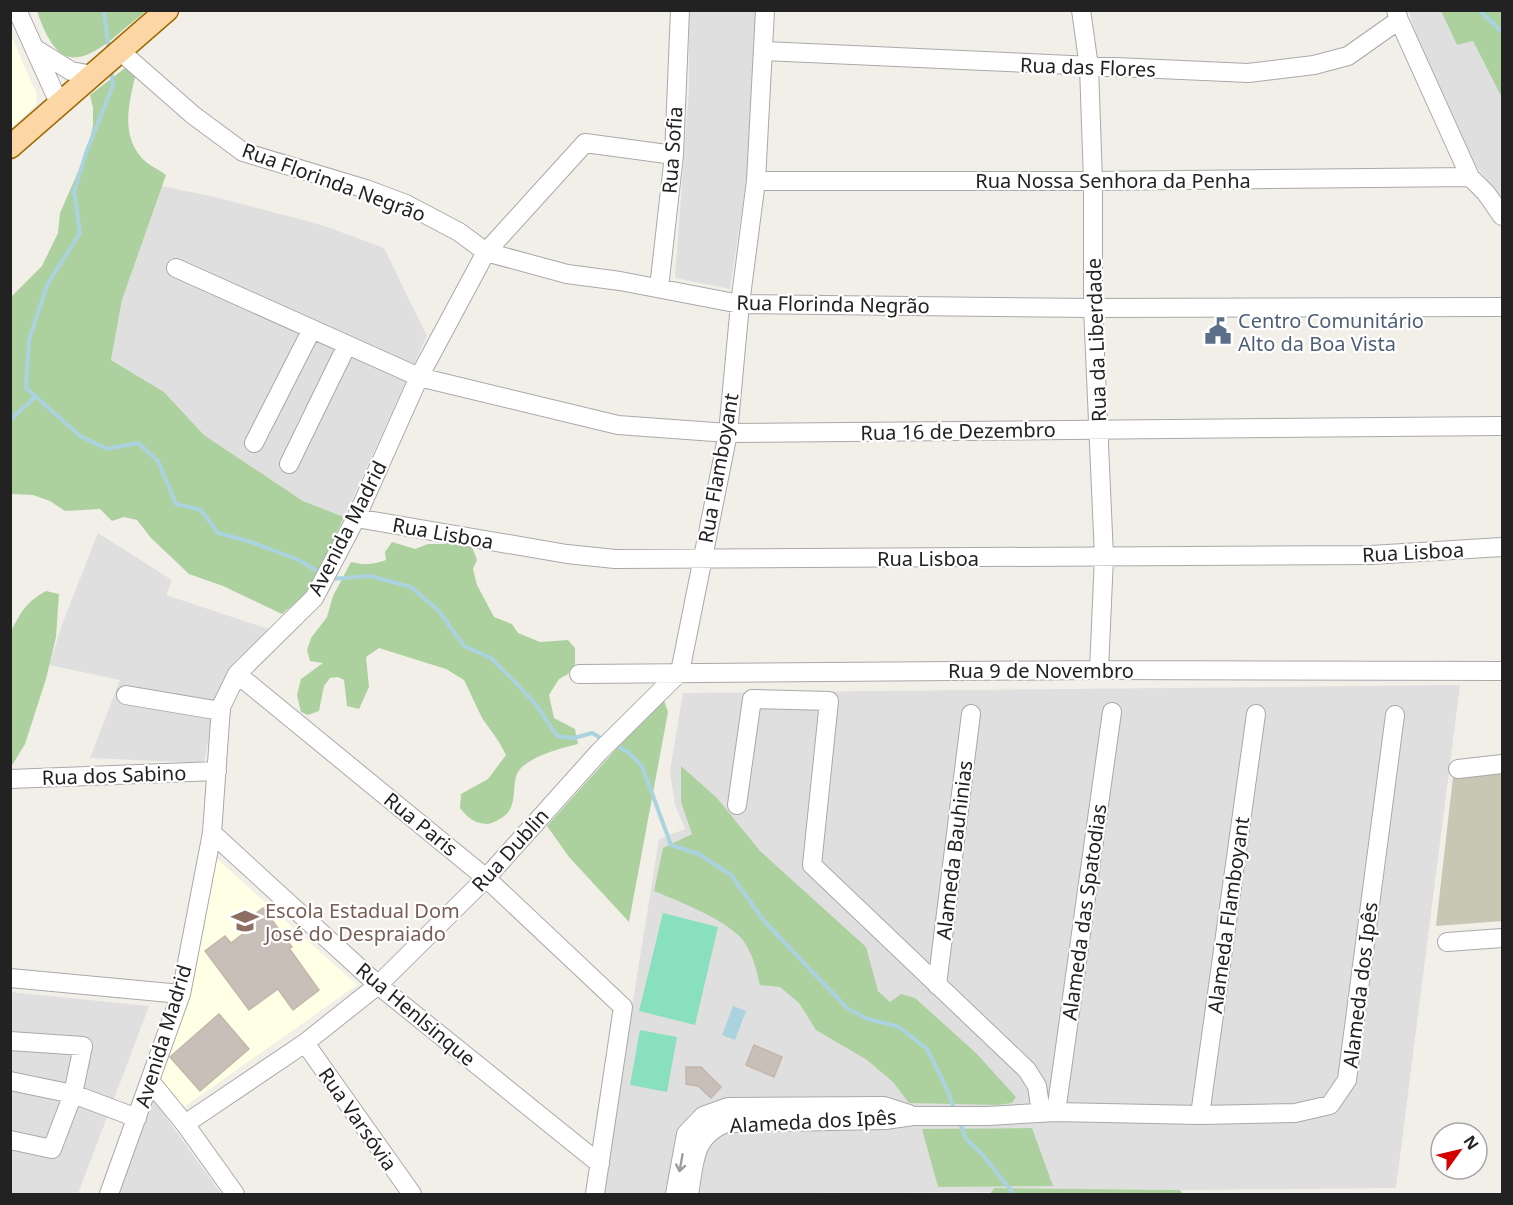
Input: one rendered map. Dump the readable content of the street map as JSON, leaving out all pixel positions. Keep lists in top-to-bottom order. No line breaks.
{"streets":{"street":["Rua das Flores","Rua Sofia","Rua Nossa Senhora da Penha","Rua Florinda Negrão","Rua da Liberdade","Rua 16 de Dezembro","Rua Flamboyant","Avenida Madrid","Rua Lisboa","Rua 9 de Novembro","Rua dos Sabino","Rua Paris","Rua Dublin","Alameda Bauhinias","Alameda das Spatodias","Alameda Flamboyant","Alameda dos Ipês","Rua Henlsinque","Rua Varsóvia"]},"crossings":[["Rua das Flores","Rua da Liberdade"],["Rua das Flores","Rua Flamboyant"],["Rua Sofia","Rua Florinda Negrão"],["Rua Sofia","Avenida Madrid"],["Rua Nossa Senhora da Penha","Rua da Liberdade"],["Rua Nossa Senhora da Penha","Rua Flamboyant"],["Rua Florinda Negrão","Rua da Liberdade"],["Rua Florinda Negrão","Rua Flamboyant"],["Rua Florinda Negrão","Avenida Madrid"],["Rua da Liberdade","Rua 16 de Dezembro"],["Rua da Liberdade","Rua Lisboa"],["Rua da Liberdade","Rua 9 de Novembro"],["Rua 16 de Dezembro","Rua Flamboyant"],["Rua 16 de Dezembro","Avenida Madrid"],["Rua Flamboyant","Rua Lisboa"],["Rua Flamboyant","Rua 9 de Novembro"],["Rua Flamboyant","Rua Dublin"],["Avenida Madrid","Rua Lisboa"],["Avenida Madrid","Rua dos Sabino"],["Avenida Madrid","Rua Paris"],["Avenida Madrid","Rua Henlsinque"],["Rua 9 de Novembro","Rua Dublin"],["Rua Paris","Rua Dublin"],["Rua Paris","Rua Henlsinque"],["Rua Dublin","Rua Henlsinque"],["Rua Dublin","Rua Varsóvia"],["Alameda das Spatodias","Alameda dos Ipês"],["Alameda Flamboyant","Alameda dos Ipês"]],"places":{"public building":["Centro Comunitário Alto da Boa Vista"],"school or university":["Escola Estadual Dom José do Despraiado"]},"north":"top right"}
